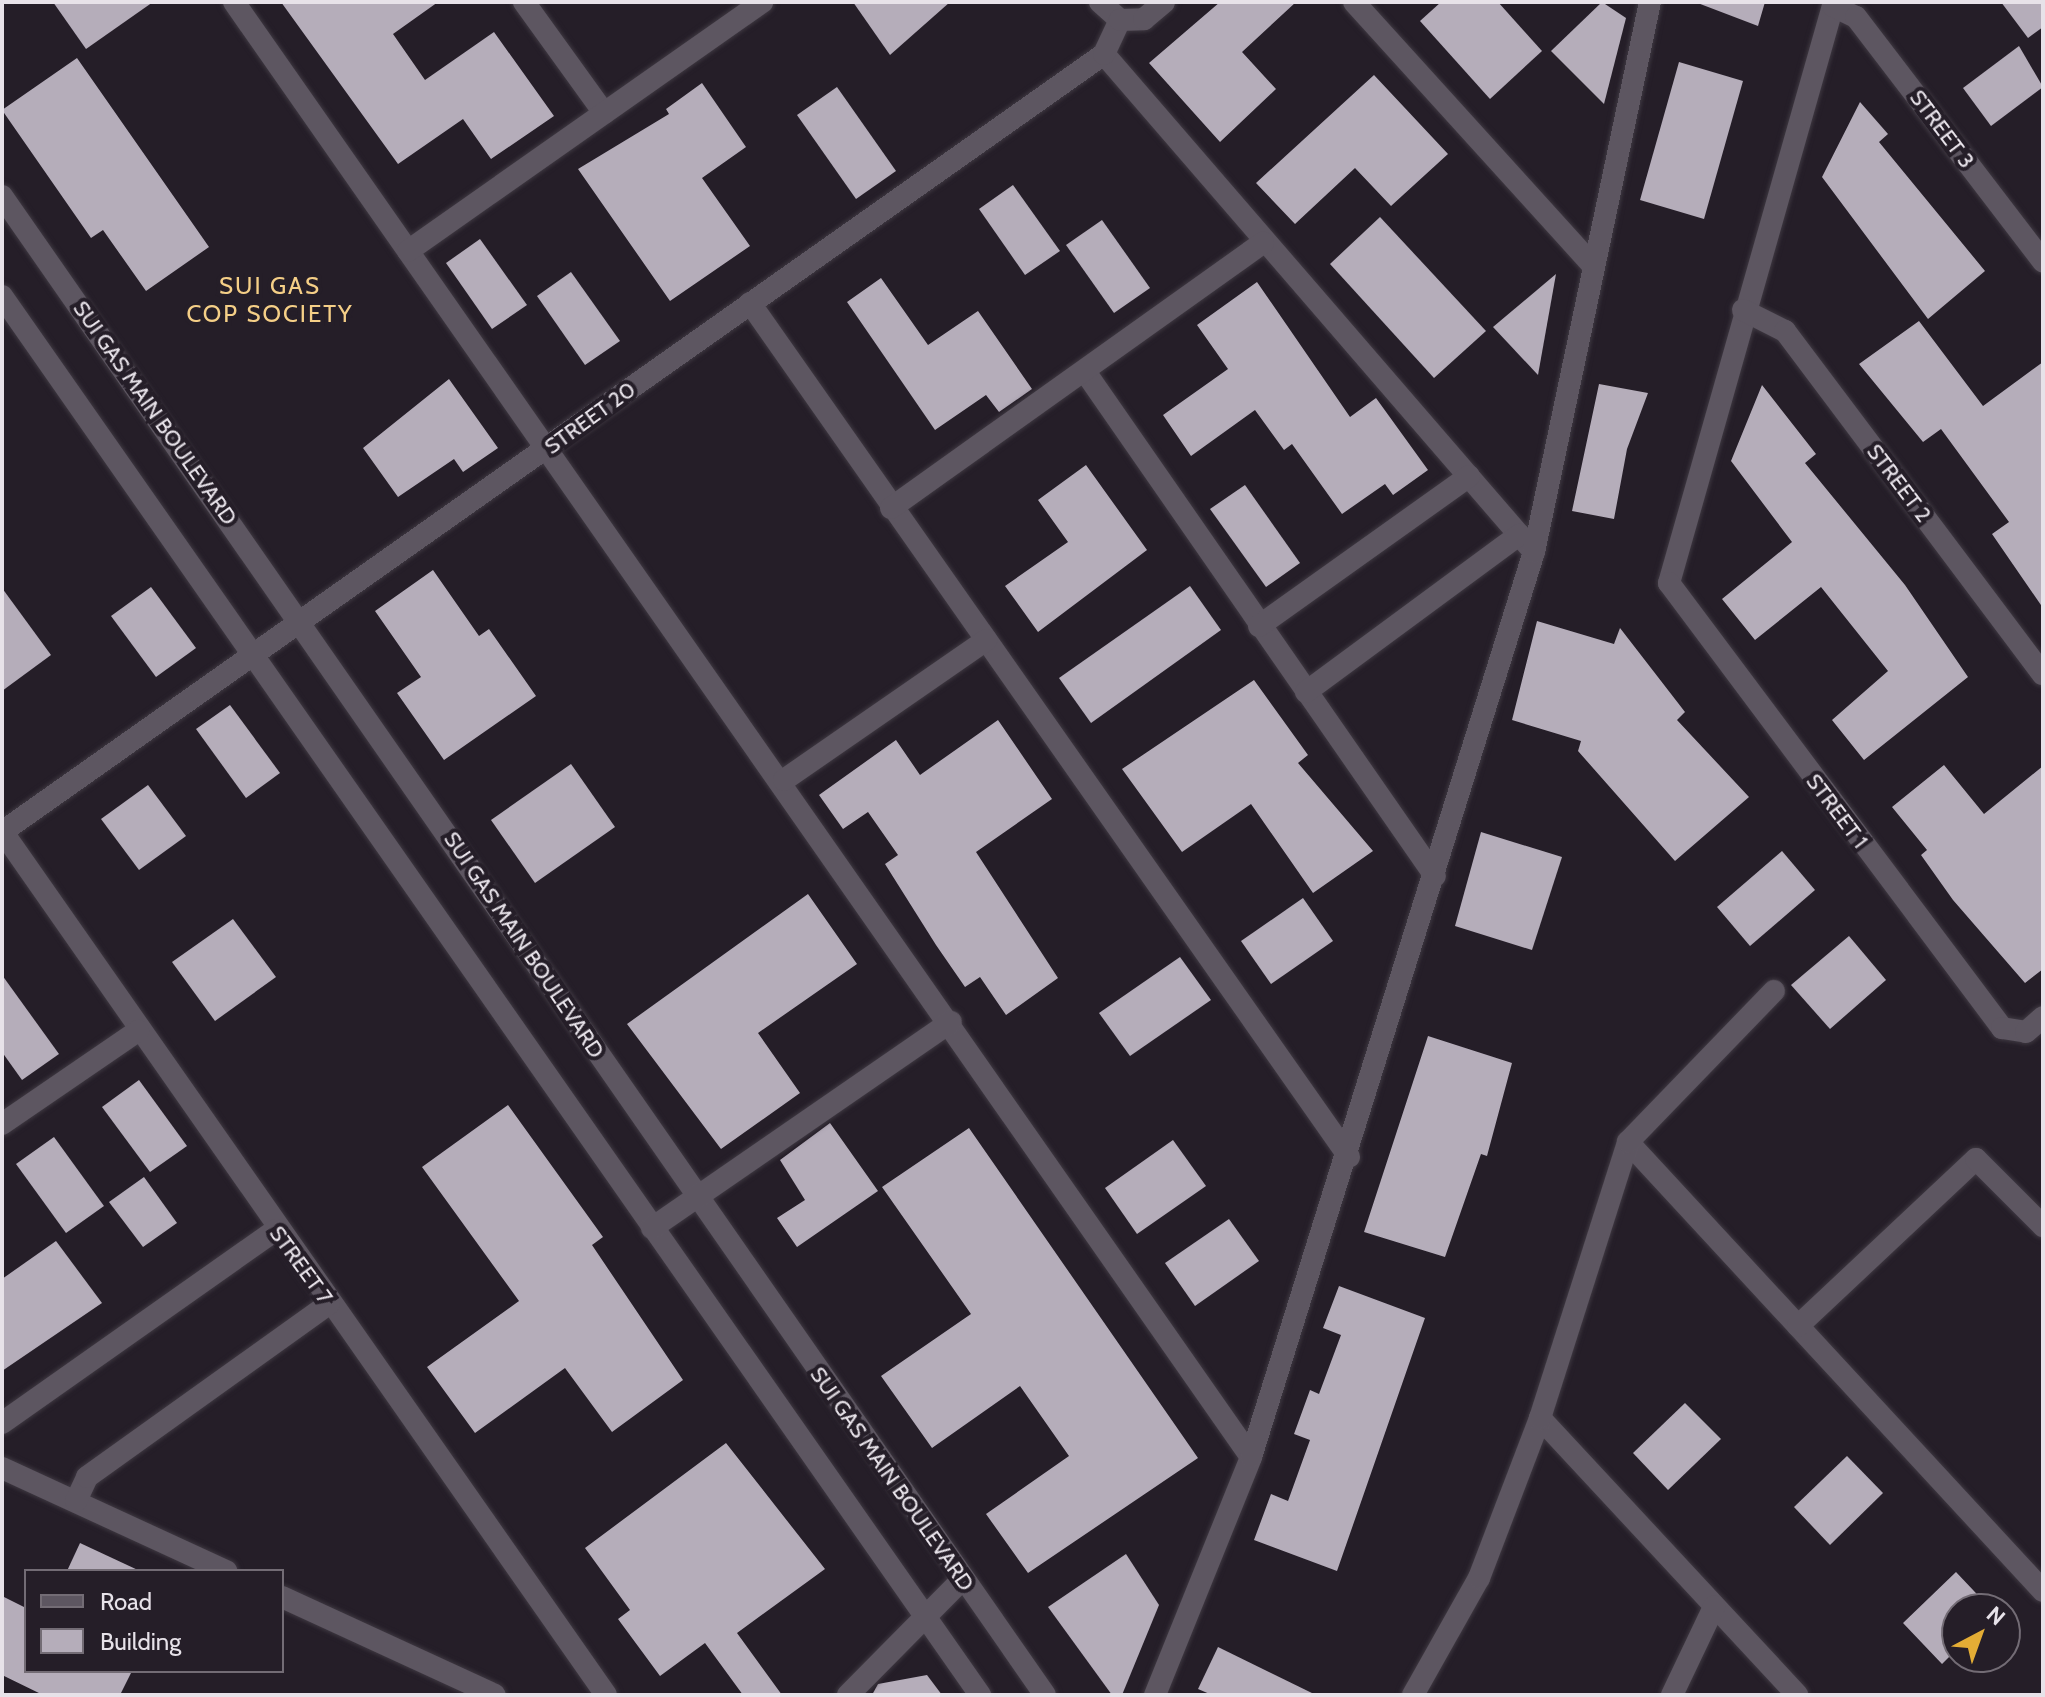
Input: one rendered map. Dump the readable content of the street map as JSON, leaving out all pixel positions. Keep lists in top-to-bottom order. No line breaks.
{"streets":{"street":["STREET 3","SUI GAS MAIN BOULEVARD","STREET 20","STREET 2","STREET 1","STREET 7"]},"crossings":[["SUI GAS MAIN BOULEVARD","STREET 20"],["STREET 20","STREET 7"],["STREET 2","STREET 1"]],"districts":["SUI GAS COP SOCIETY"],"legend":["Road","Building"],"north":"top right"}
